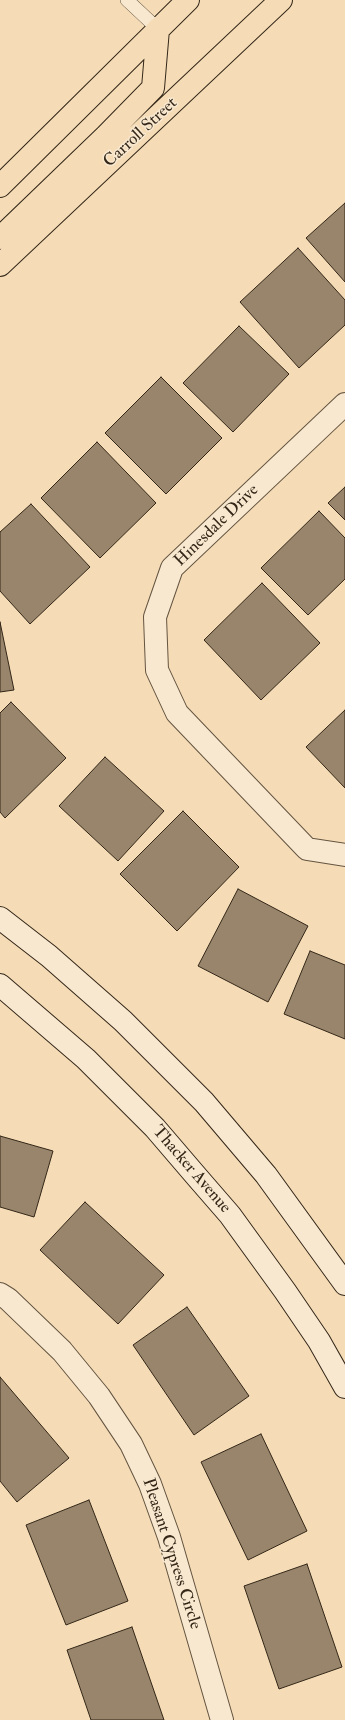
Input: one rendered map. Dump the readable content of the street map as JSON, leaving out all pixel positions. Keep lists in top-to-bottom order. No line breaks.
{"streets":{"main road":["Carroll Street"],"street":["Hinesdale Drive","Thacker Avenue","Pleasant Cypress Circle"]}}
